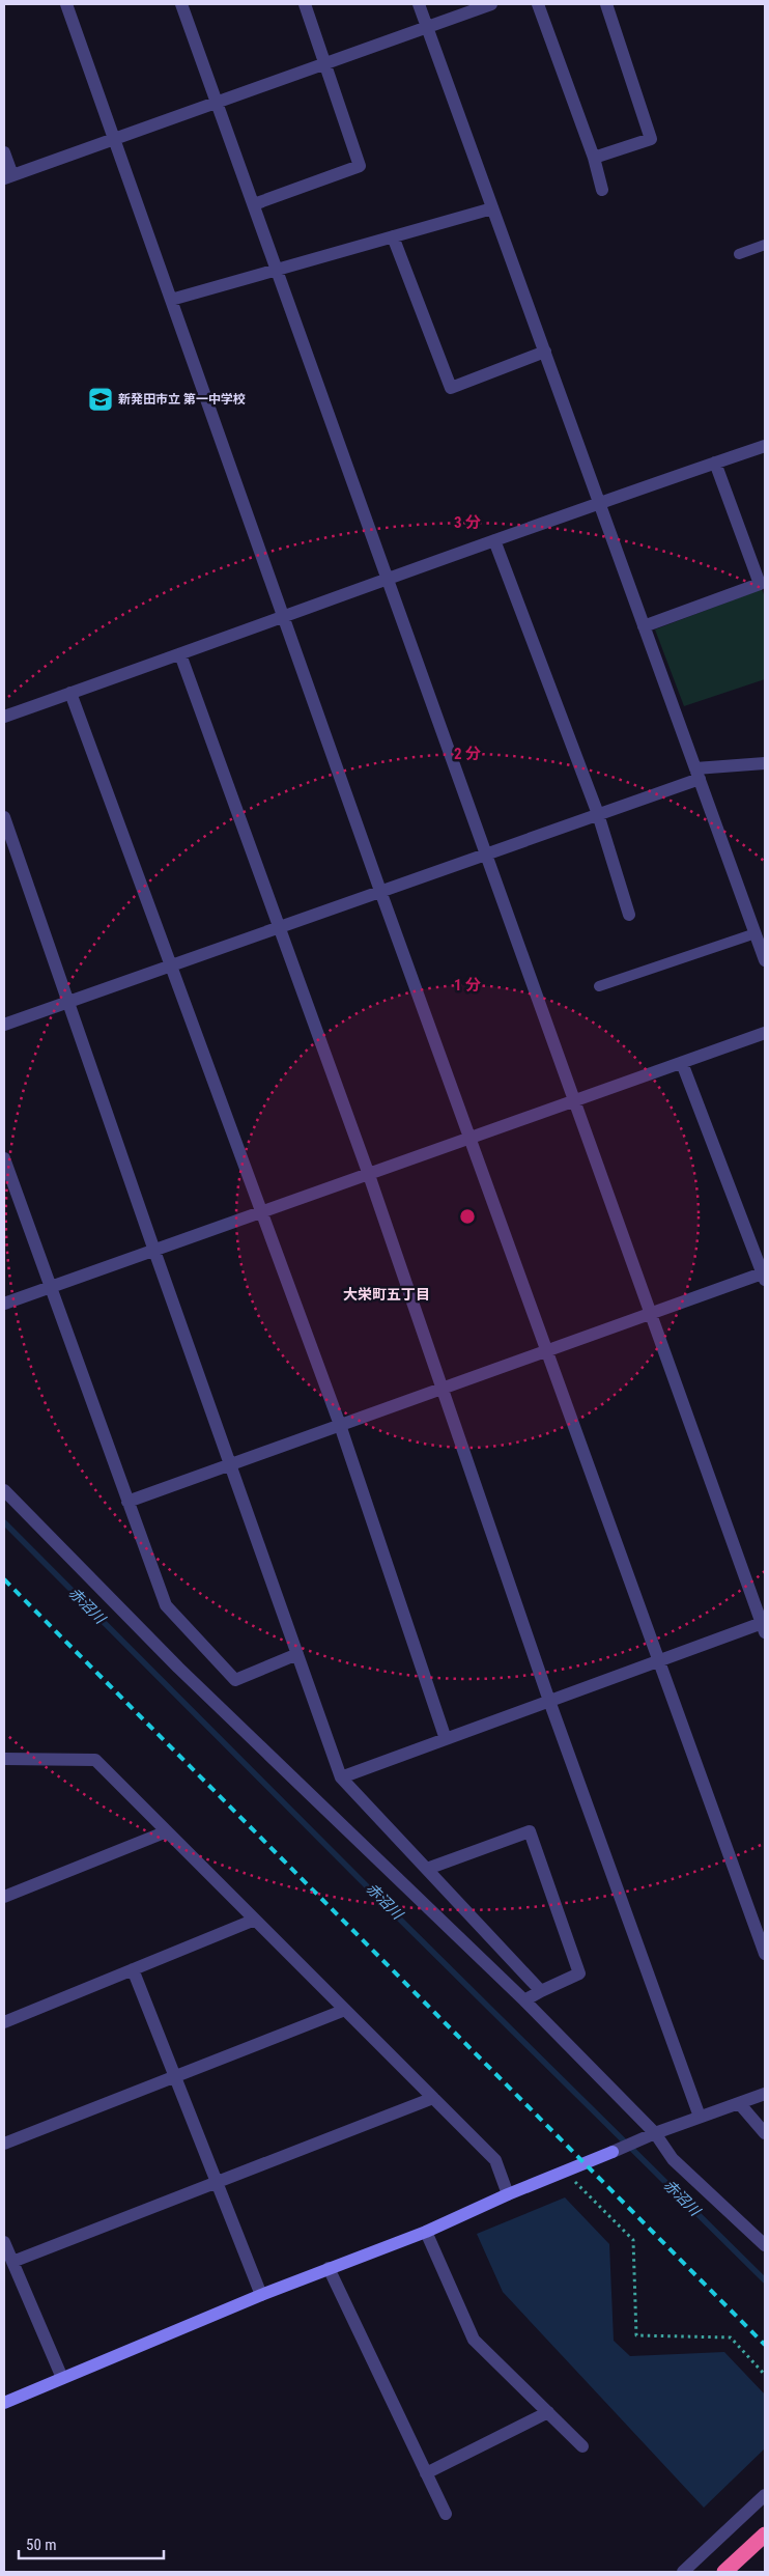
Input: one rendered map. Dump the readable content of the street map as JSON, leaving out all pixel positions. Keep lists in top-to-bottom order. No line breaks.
{"districts":["大栄町五丁目"],"water":["赤沼川"],"places":{"school or university":["新発田市立 第一中学校"]},"scale_bar":"50 m","rings":["3 分","2 分","1 分"]}
